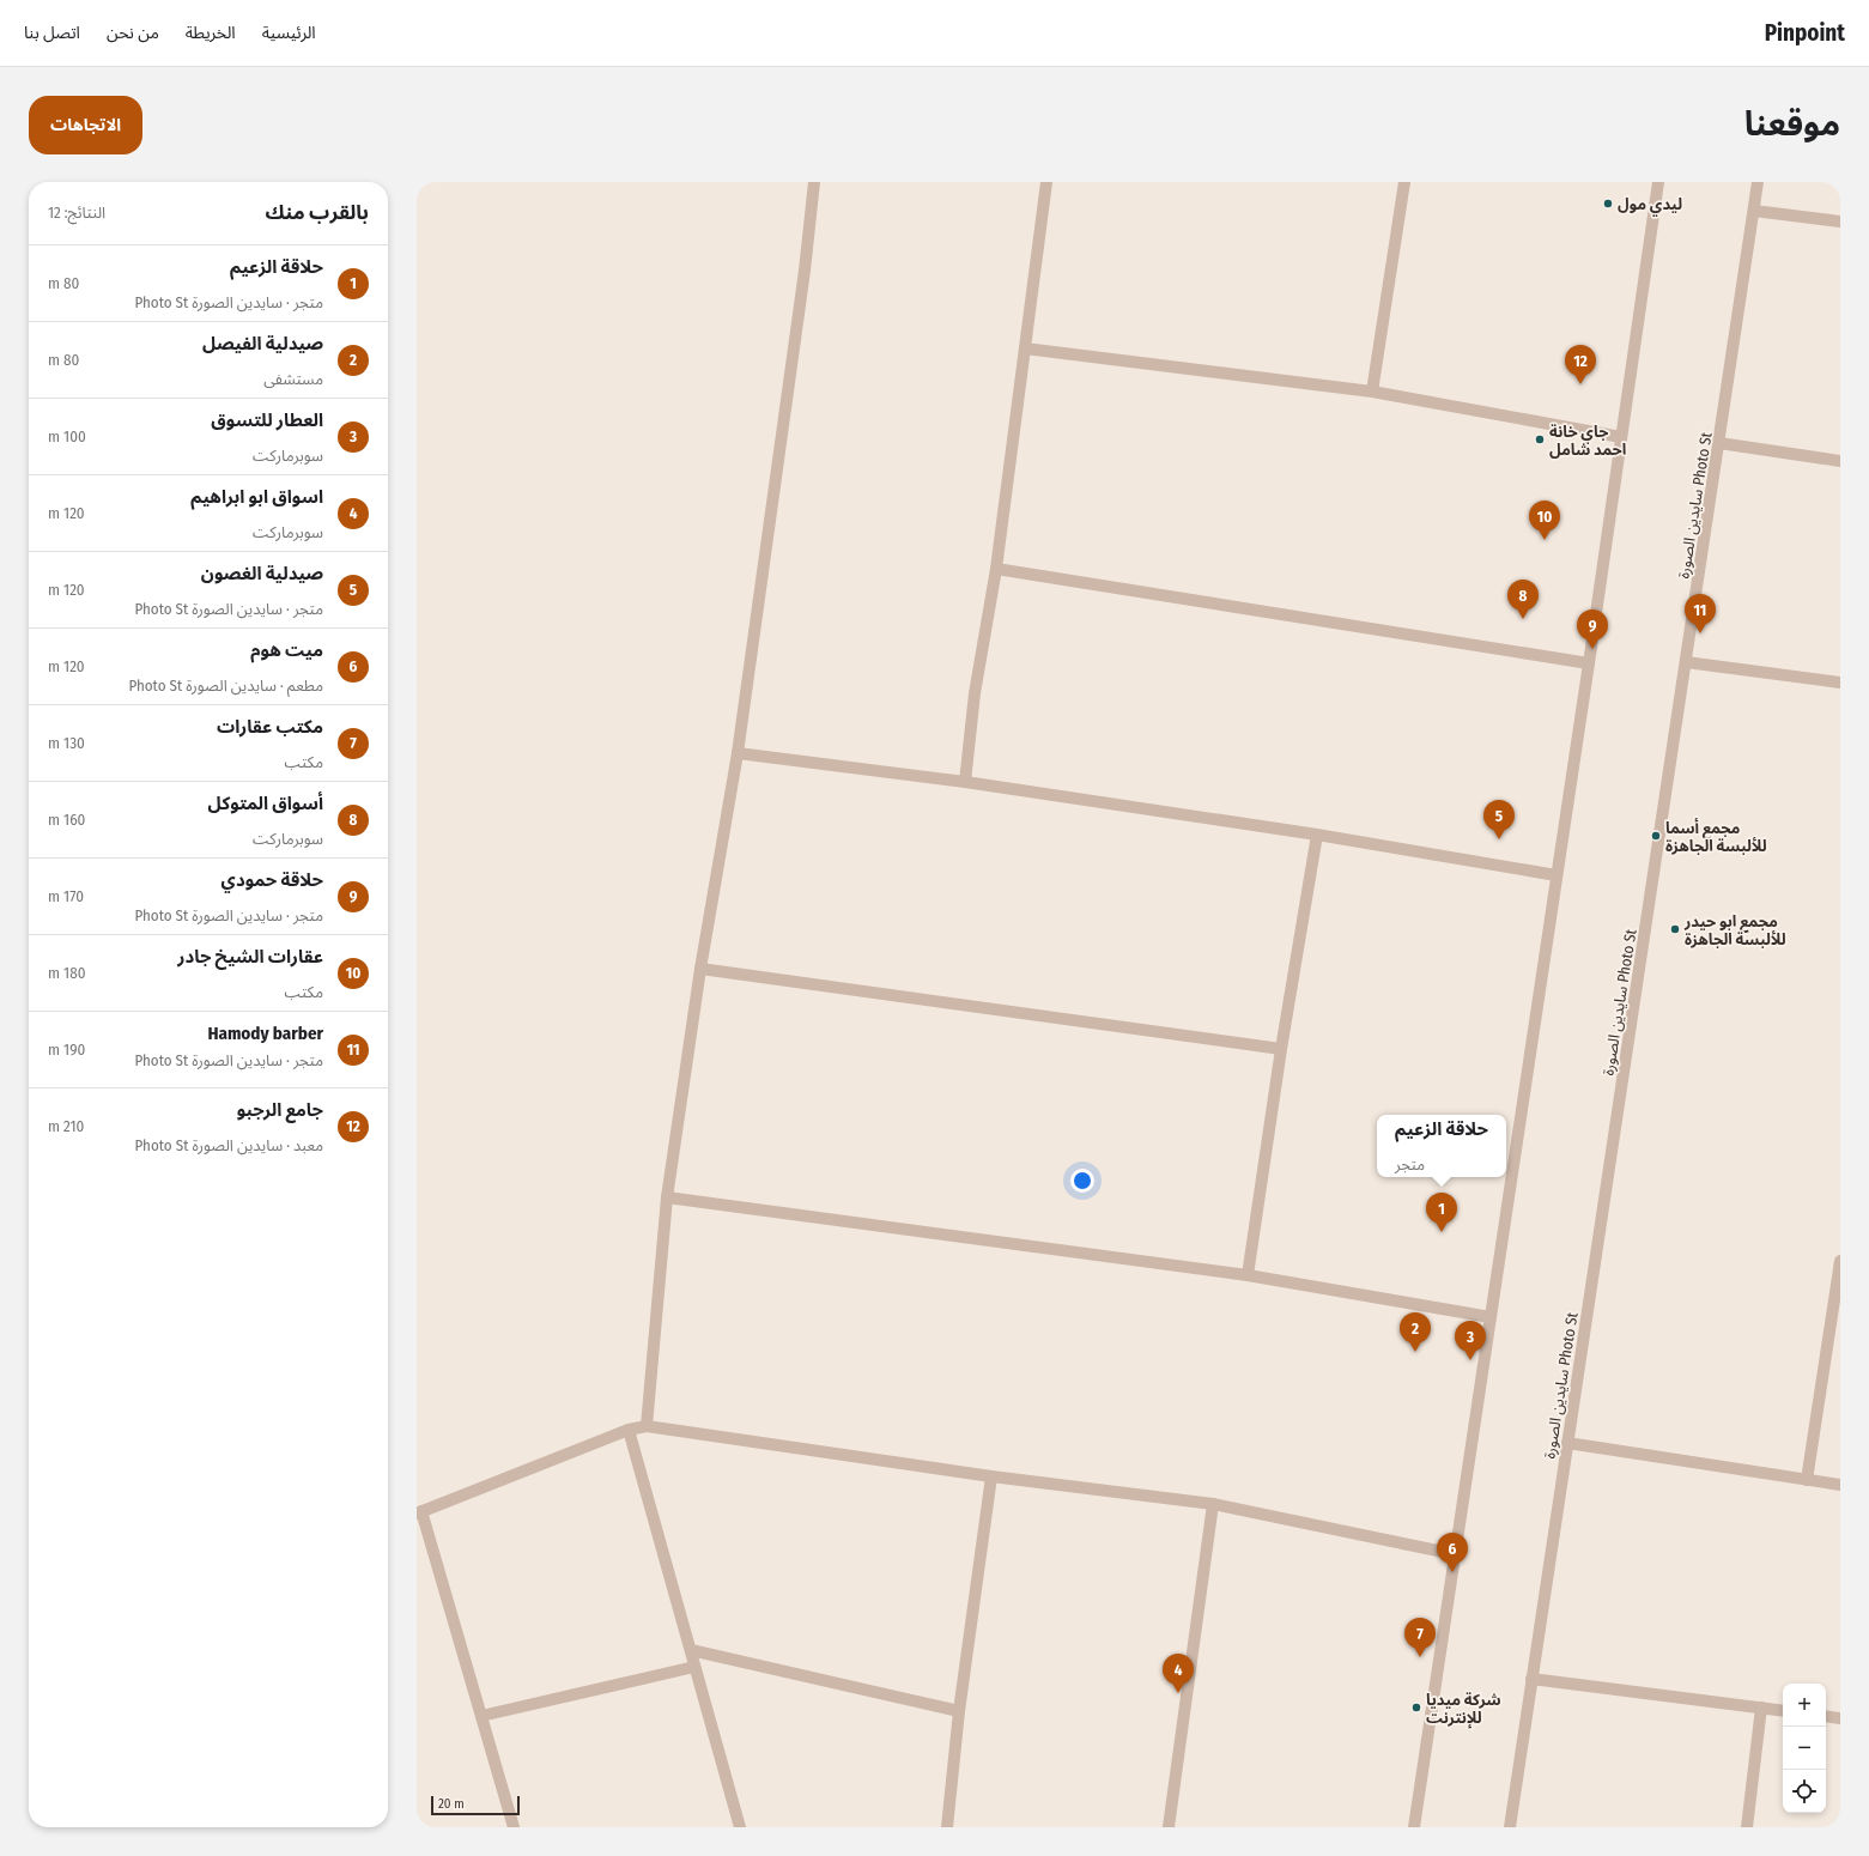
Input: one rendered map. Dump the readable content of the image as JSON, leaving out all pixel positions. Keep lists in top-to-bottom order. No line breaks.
{"streets":{"street":["سايدين الصورة Photo St"]},"places":["ليدي مول","جاي خانة احمد شامل","مجمع أسما للألبسة الجاهزة","مجمع ابو حيدر للألبسة الجاهزة","شركة ميديا للإنترنت"],"scale_bar":"20 m","page":{"header":"Pinpoint","nav":["الرئيسية","الخريطة","من نحن","اتصل بنا"],"title":"موقعنا","buttons":"الاتجاهات","heading":["بالقرب منك","النتائج: 12"],"list":[{"mark":"1","name":"حلاقة الزعيم","note":"متجر · سايدين الصورة Photo St","value":"80 m"},{"mark":"2","name":"صيدلية الفيصل","note":"مستشفى","value":"80 m"},{"mark":"3","name":"العطار للتسوق","note":"سوبرماركت","value":"100 m"},{"mark":"4","name":"اسواق ابو ابراهيم","note":"سوبرماركت","value":"120 m"},{"mark":"5","name":"صيدلية الغصون","note":"متجر · سايدين الصورة Photo St","value":"120 m"},{"mark":"6","name":"ميت هوم","note":"مطعم · سايدين الصورة Photo St","value":"120 m"},{"mark":"7","name":"مكتب عقارات","note":"مكتب","value":"130 m"},{"mark":"8","name":"أسواق المتوكل","note":"سوبرماركت","value":"160 m"},{"mark":"9","name":"حلاقة حمودي","note":"متجر · سايدين الصورة Photo St","value":"170 m"},{"mark":"10","name":"عقارات الشيخ جادر","note":"مكتب","value":"180 m"},{"mark":"11","name":"Hamody barber","note":"متجر · سايدين الصورة Photo St","value":"190 m"},{"mark":"12","name":"جامع الرجبو","note":"معبد · سايدين الصورة Photo St","value":"210 m"}],"pins":["12","10","8","11","9","5","1","2","3","6","7","4"],"popup":["حلاقة الزعيم","متجر"],"map_buttons":["+","−"],"scale":"20 m"}}
